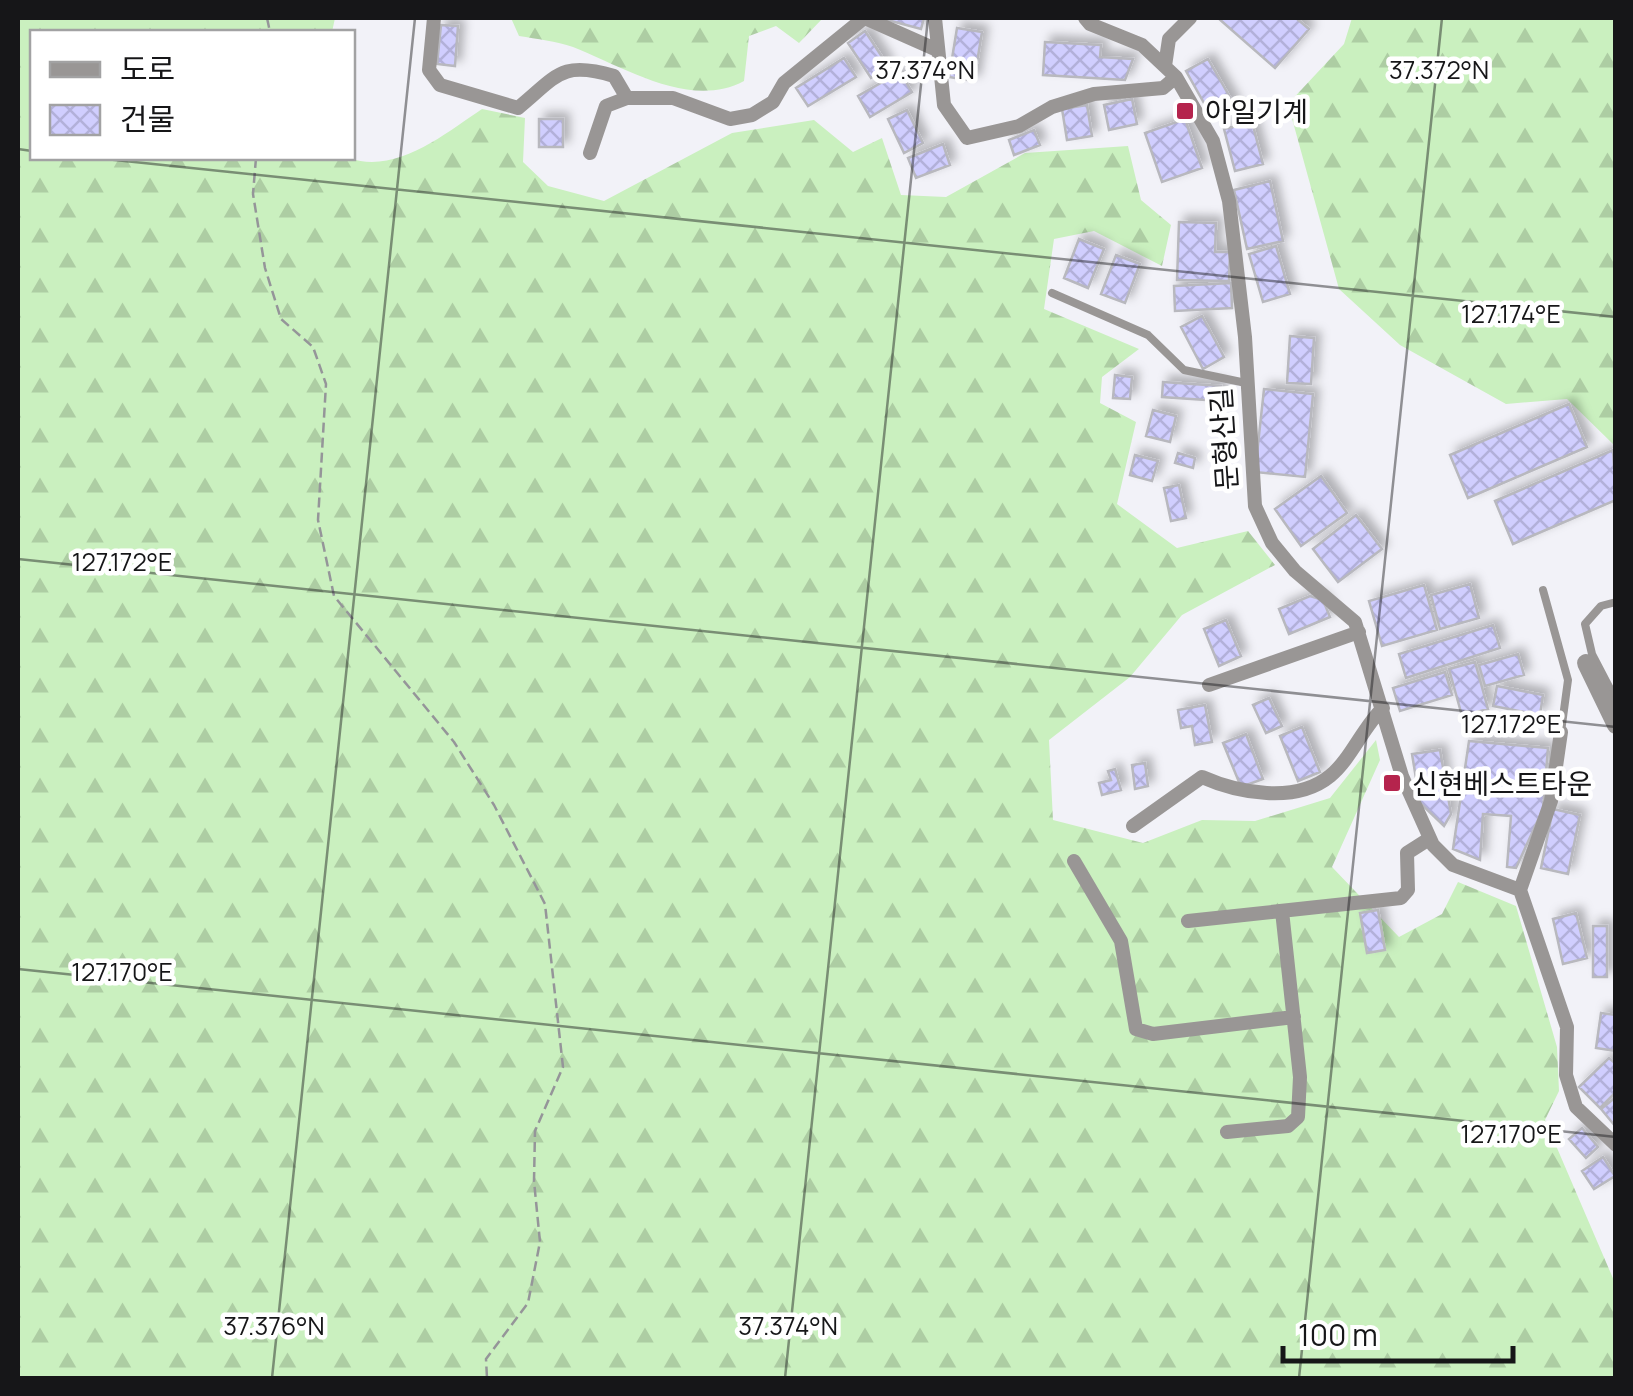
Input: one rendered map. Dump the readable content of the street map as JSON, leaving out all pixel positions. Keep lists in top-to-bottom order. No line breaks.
{"streets":{"street":["문형산길"]},"places":{"transit":["아일기계","신현베스트타운"]},"legend":["도로","건물"],"scale_bar":"100 m","coordinates":["37.374°N","37.372°N","127.174°E","127.172°E","127.170°E","37.376°N"]}
